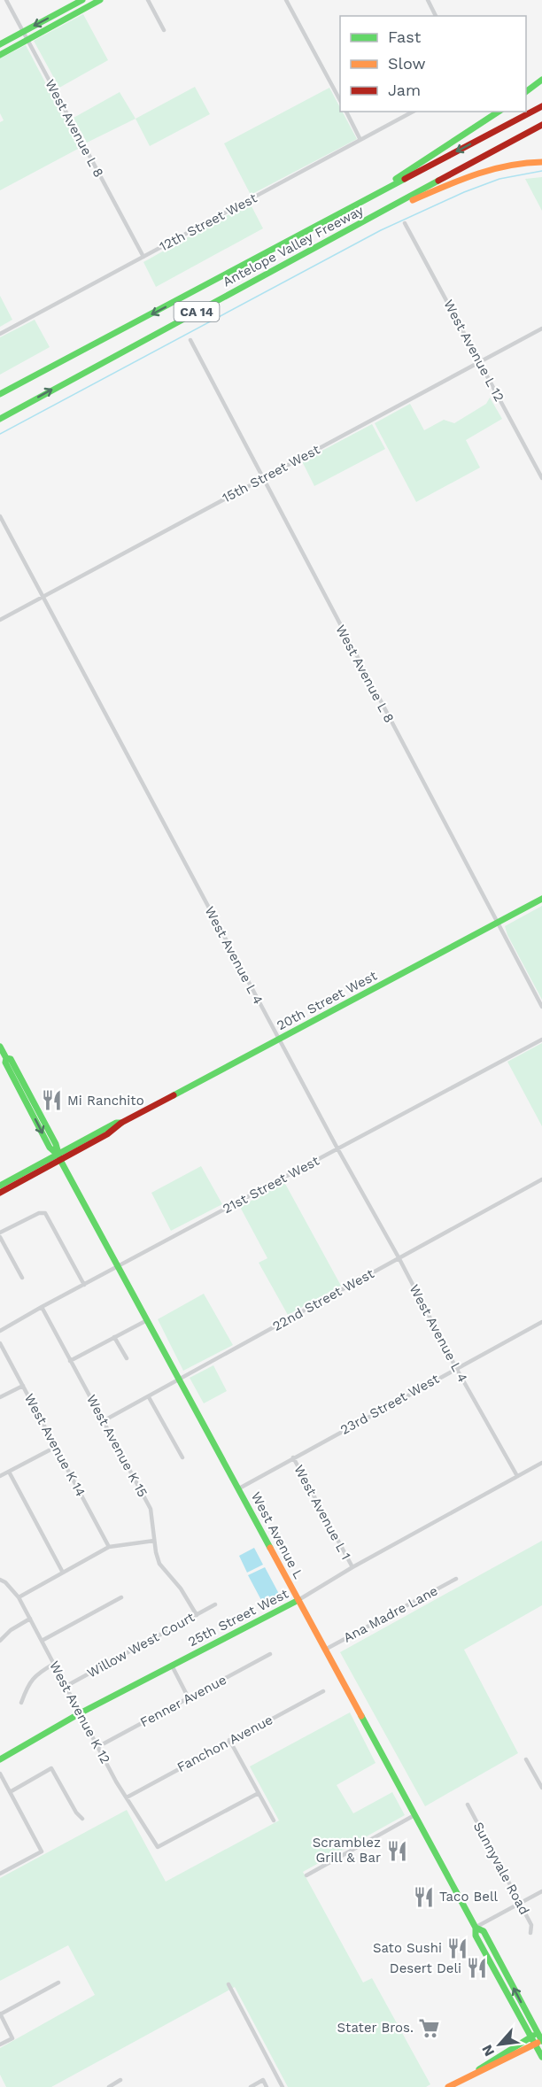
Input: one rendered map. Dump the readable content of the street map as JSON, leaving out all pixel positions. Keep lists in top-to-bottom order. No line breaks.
{"streets":{"main road":["Antelope Valley Freeway","CA 14","20th Street West","West Avenue L","25th Street West"],"street":["West Avenue L 8","12th Street West","West Avenue L 12","15th Street West","West Avenue L 4","21st Street West","22nd Street West","23rd Street West","West Avenue K 14","West Avenue K 15","West Avenue L 1","Ana Madre Lane","Willow West Court","Fenner Avenue","West Avenue K 12","Fanchon Avenue","Sunnyvale Road"]},"crossings":[["West Avenue L 8","12th Street West"],["West Avenue L 8","15th Street West"],["West Avenue L 8","20th Street West"],["West Avenue L 12","15th Street West"],["15th Street West","West Avenue L 4"],["West Avenue L 4","20th Street West"],["West Avenue L 4","21st Street West"],["West Avenue L 4","22nd Street West"],["West Avenue L 4","23rd Street West"],["West Avenue L 4","25th Street West"],["20th Street West","West Avenue L"],["21st Street West","West Avenue K 15"],["21st Street West","West Avenue L"],["22nd Street West","West Avenue K 15"],["22nd Street West","West Avenue L"],["23rd Street West","West Avenue L 1"],["23rd Street West","West Avenue L"],["West Avenue K 15","Willow West Court"],["West Avenue L 1","25th Street West"],["West Avenue L","Ana Madre Lane"],["West Avenue L","25th Street West"],["25th Street West","West Avenue K 12"],["Willow West Court","West Avenue K 12"],["Fenner Avenue","West Avenue K 12"],["West Avenue K 12","Fanchon Avenue"]],"places":{"restaurant":["Mi Ranchito","Scramblez Grill & Bar","Taco Bell","Sato Sushi","Desert Deli"],"supermarket":["Stater Bros."]},"legend":["Fast","Slow","Jam"],"north":"bottom left"}
